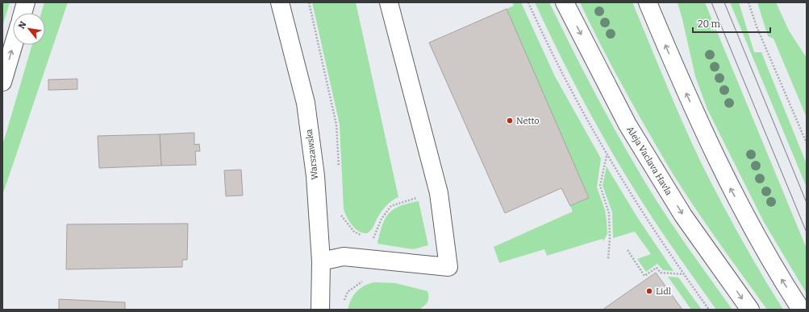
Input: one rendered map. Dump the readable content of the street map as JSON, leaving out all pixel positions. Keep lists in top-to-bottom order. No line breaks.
{"streets":{"main road":["Warszawska","Aleja Vaclava Havla"]},"places":["Netto","Lidl"],"scale_bar":"20 m","north":"top left"}
